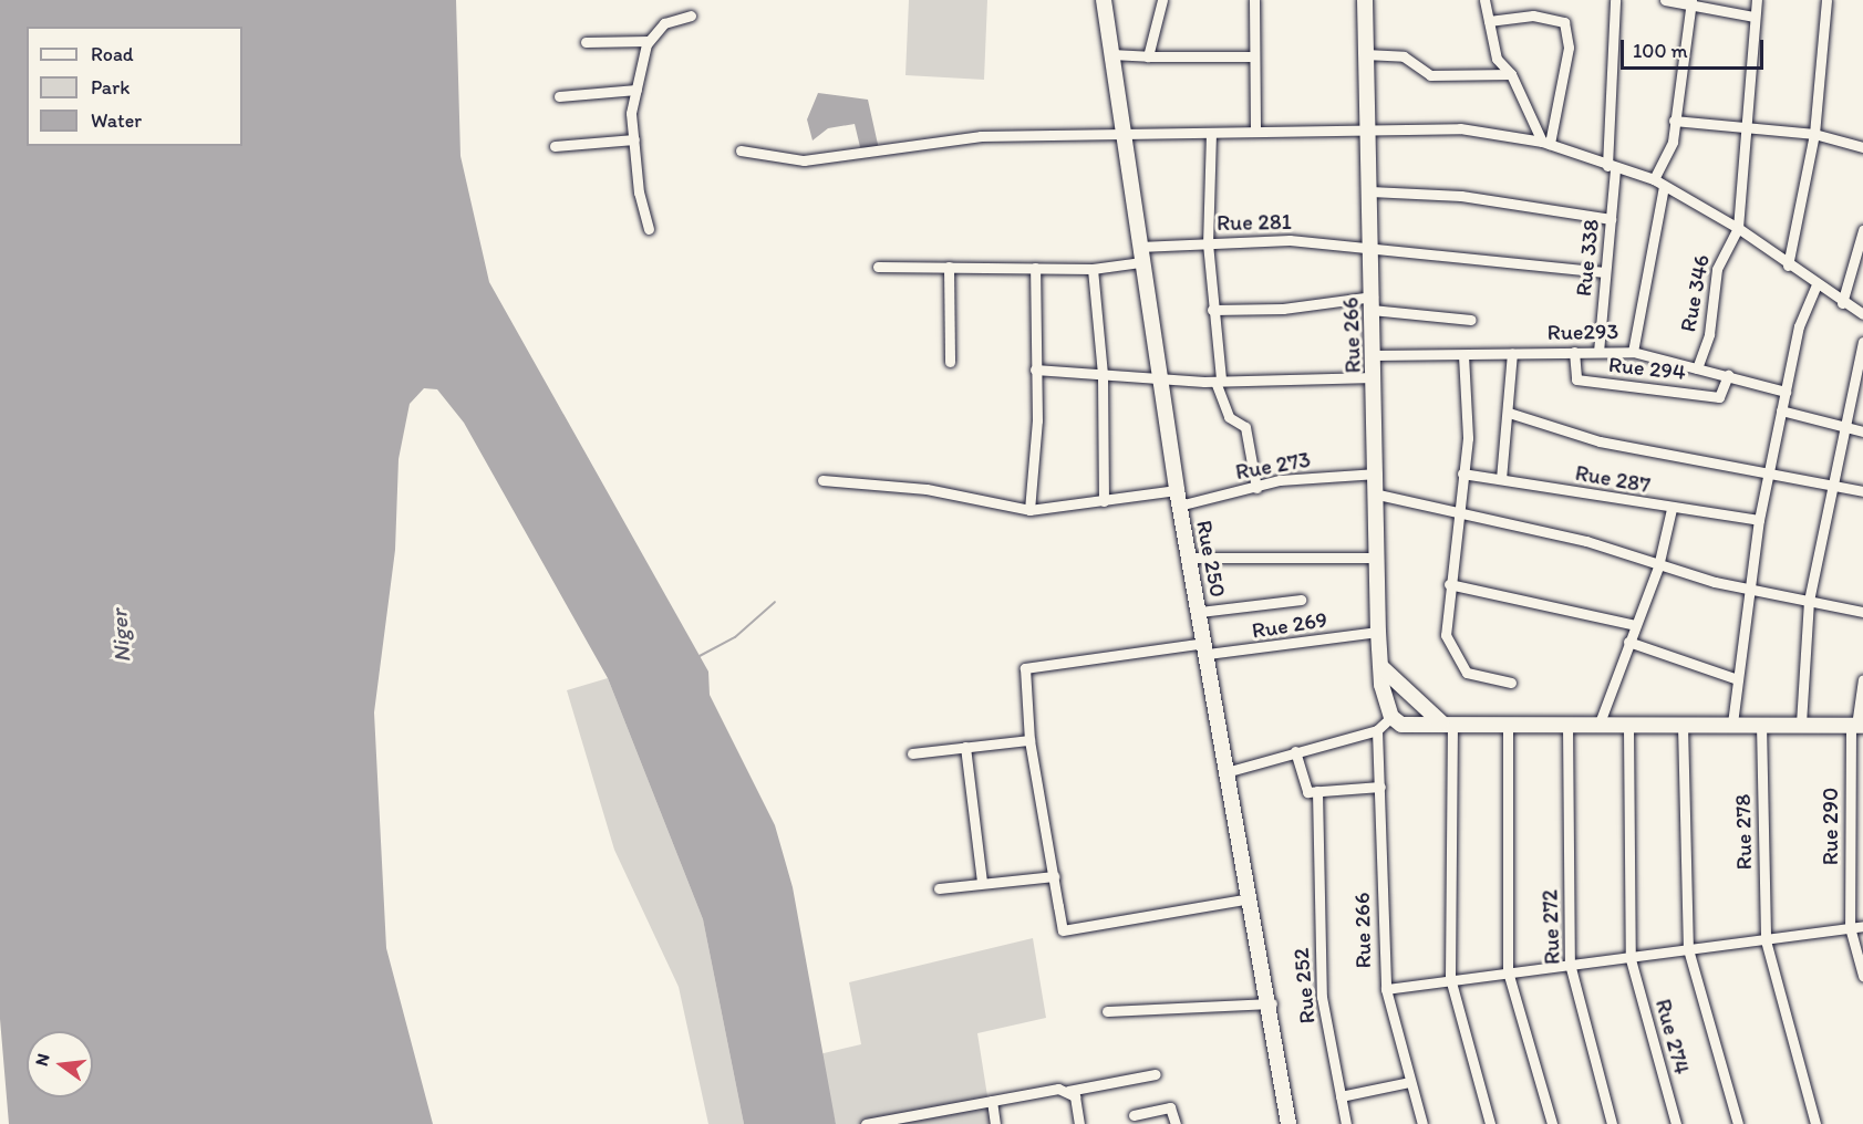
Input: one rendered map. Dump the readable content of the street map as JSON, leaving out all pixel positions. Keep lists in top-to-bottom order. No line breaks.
{"streets":{"main road":["Rue 266","Rue 250"],"street":["Rue 281","Rue 338","Rue 346","Rue293","Rue 294","Rue 273","Rue 287","Rue 269","Rue 290","Rue 278","Rue 272","Rue 252","Rue 274"]},"crossings":[["Rue 281","Rue 338"],["Rue 281","Rue 266"],["Rue 281","Rue 250"],["Rue 338","Rue293"],["Rue 346","Rue293"],["Rue293","Rue 266"],["Rue293","Rue 294"],["Rue 266","Rue 273"],["Rue 266","Rue 269"],["Rue 273","Rue 250"],["Rue 250","Rue 269"]],"water":["Niger"],"legend":["Road","Park","Water"],"scale_bar":"100 m","north":"left"}
